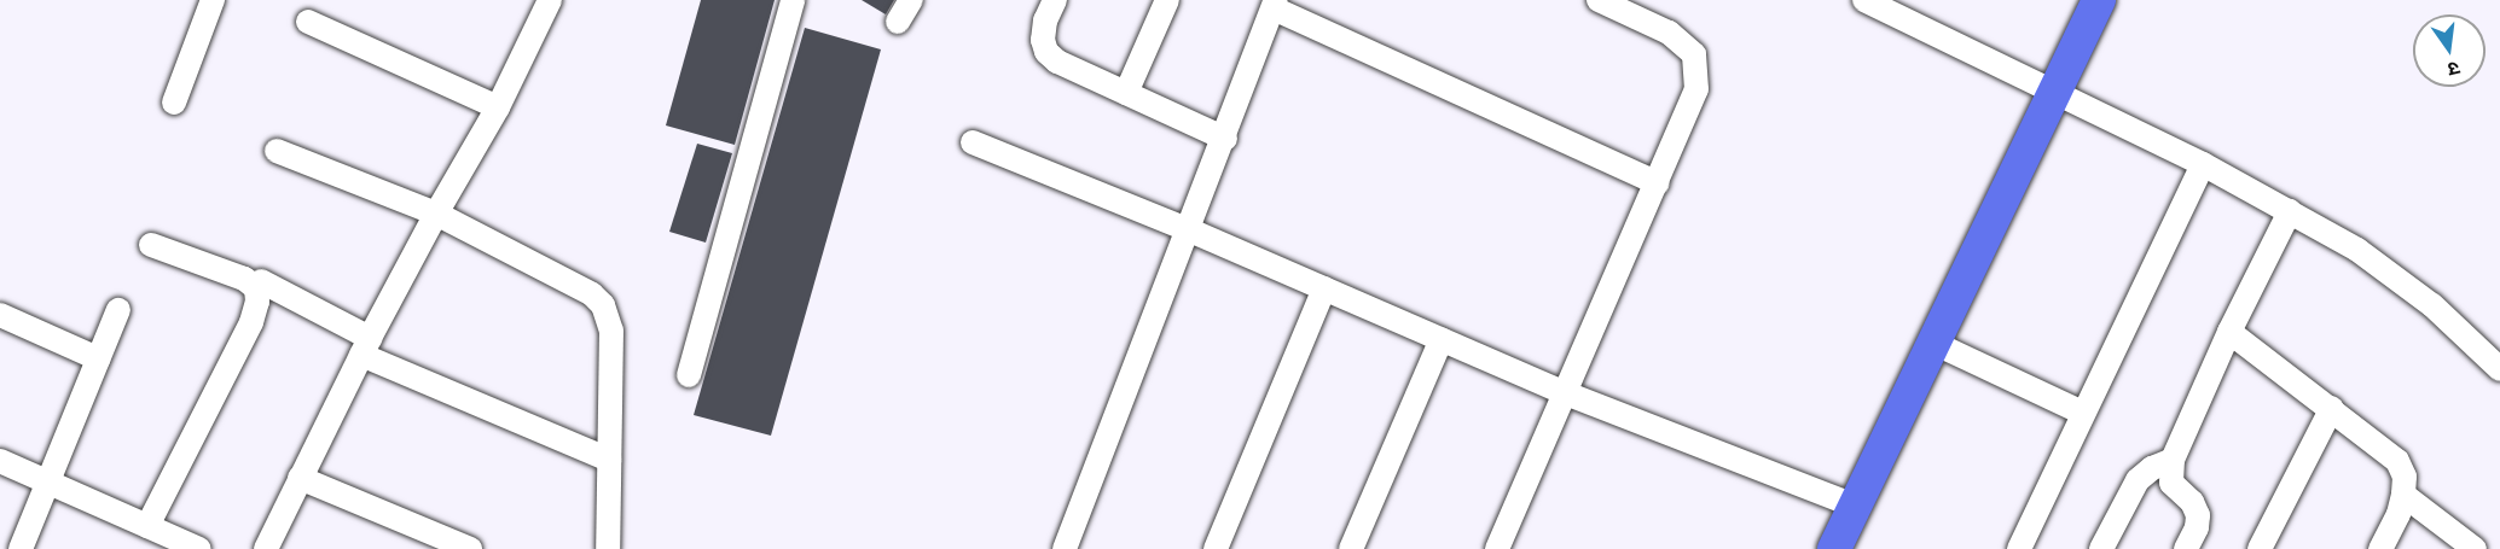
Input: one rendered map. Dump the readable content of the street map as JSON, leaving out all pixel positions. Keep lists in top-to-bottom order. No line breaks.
{"north":"bottom"}
